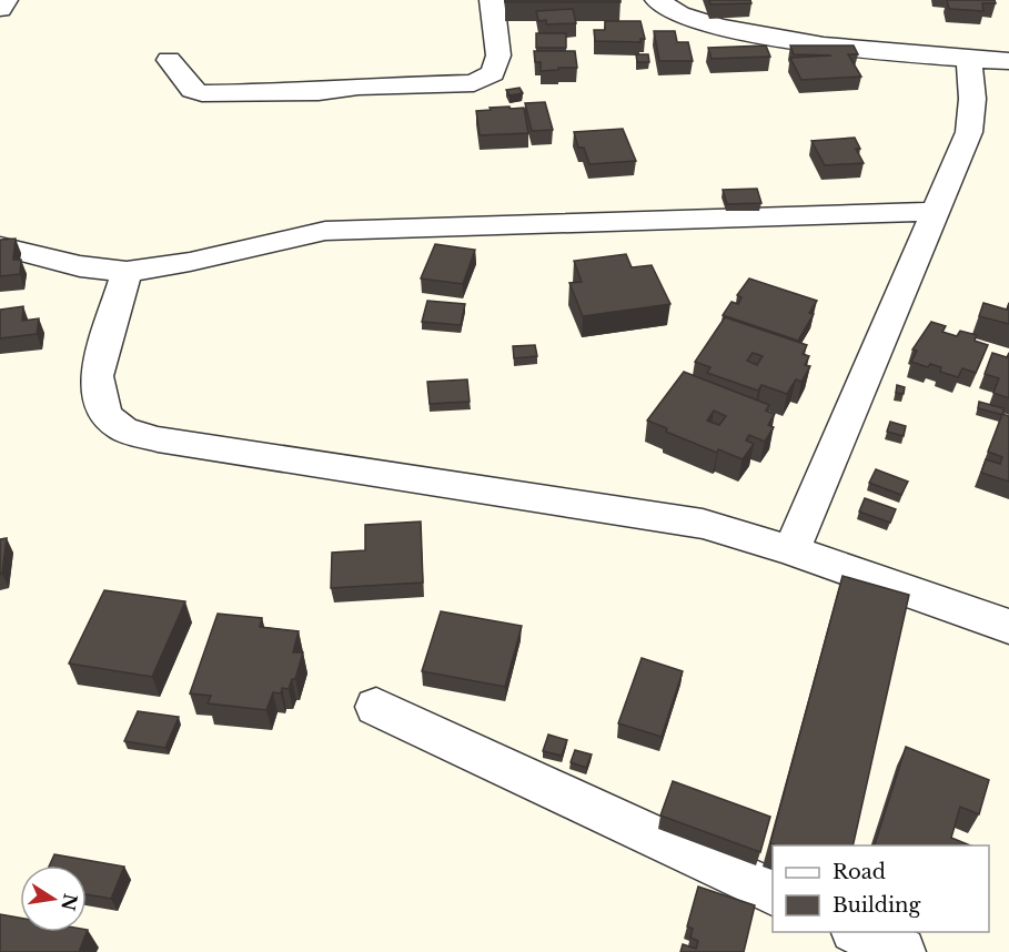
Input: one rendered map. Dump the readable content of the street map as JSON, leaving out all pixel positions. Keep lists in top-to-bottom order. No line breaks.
{"legend":["Road","Building"],"north":"right"}
